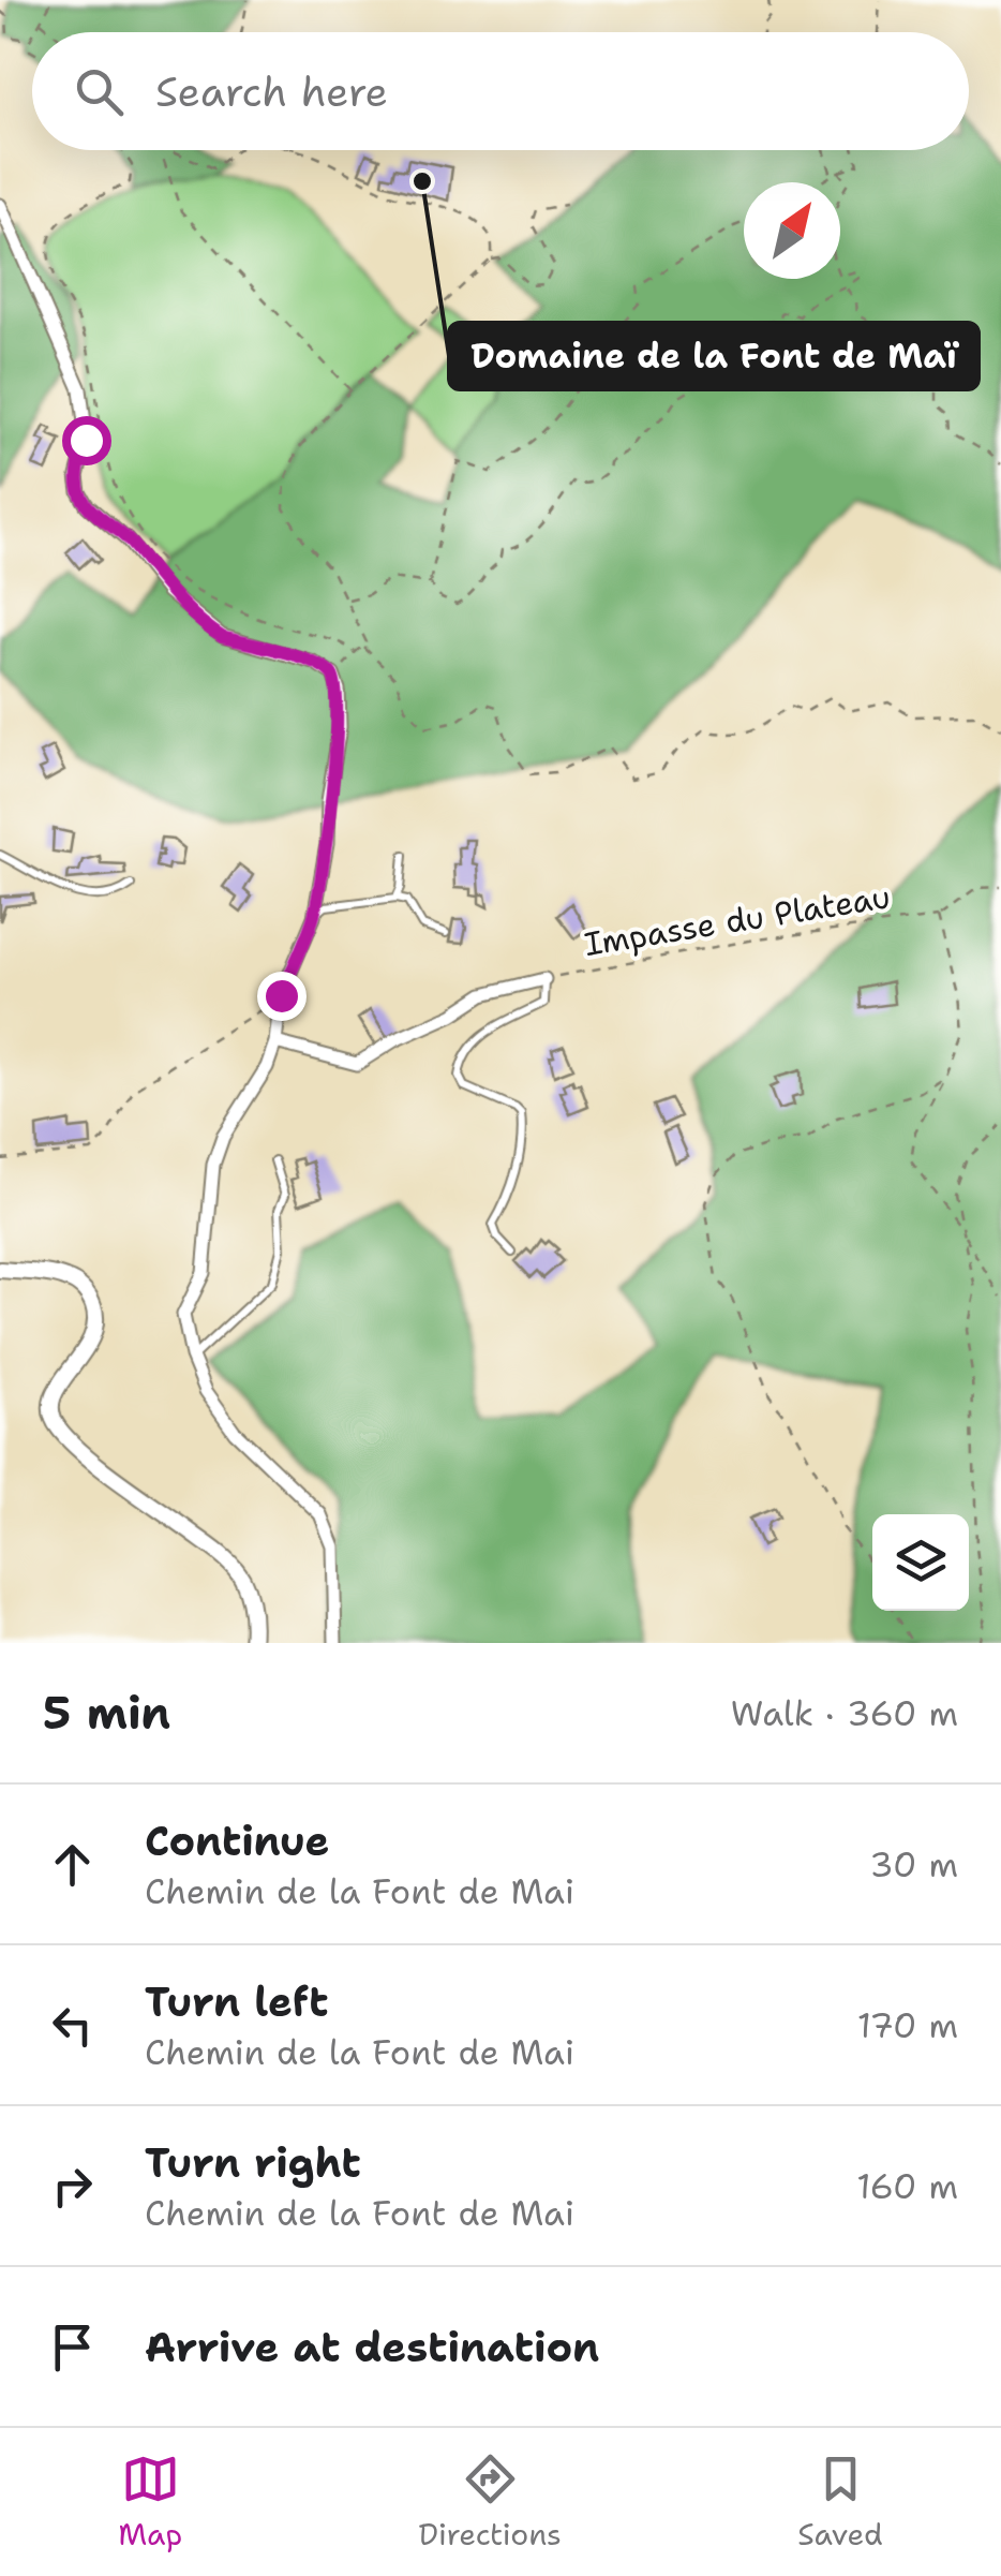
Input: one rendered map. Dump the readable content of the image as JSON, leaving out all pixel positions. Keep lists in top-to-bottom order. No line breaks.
{"streets":{"street":["Impasse du Plateau"]},"places":["Domaine de la Font de Maï"],"north":"top right","page":{"search":"Search here","heading":["5 min","Walk · 360 m"],"list":[["Continue","Chemin de la Font de Mai","30 m"],["Turn left","Chemin de la Font de Mai","170 m"],["Turn right","Chemin de la Font de Mai","160 m"],"Arrive at destination"],"nav":["Map","Directions","Saved"]}}
